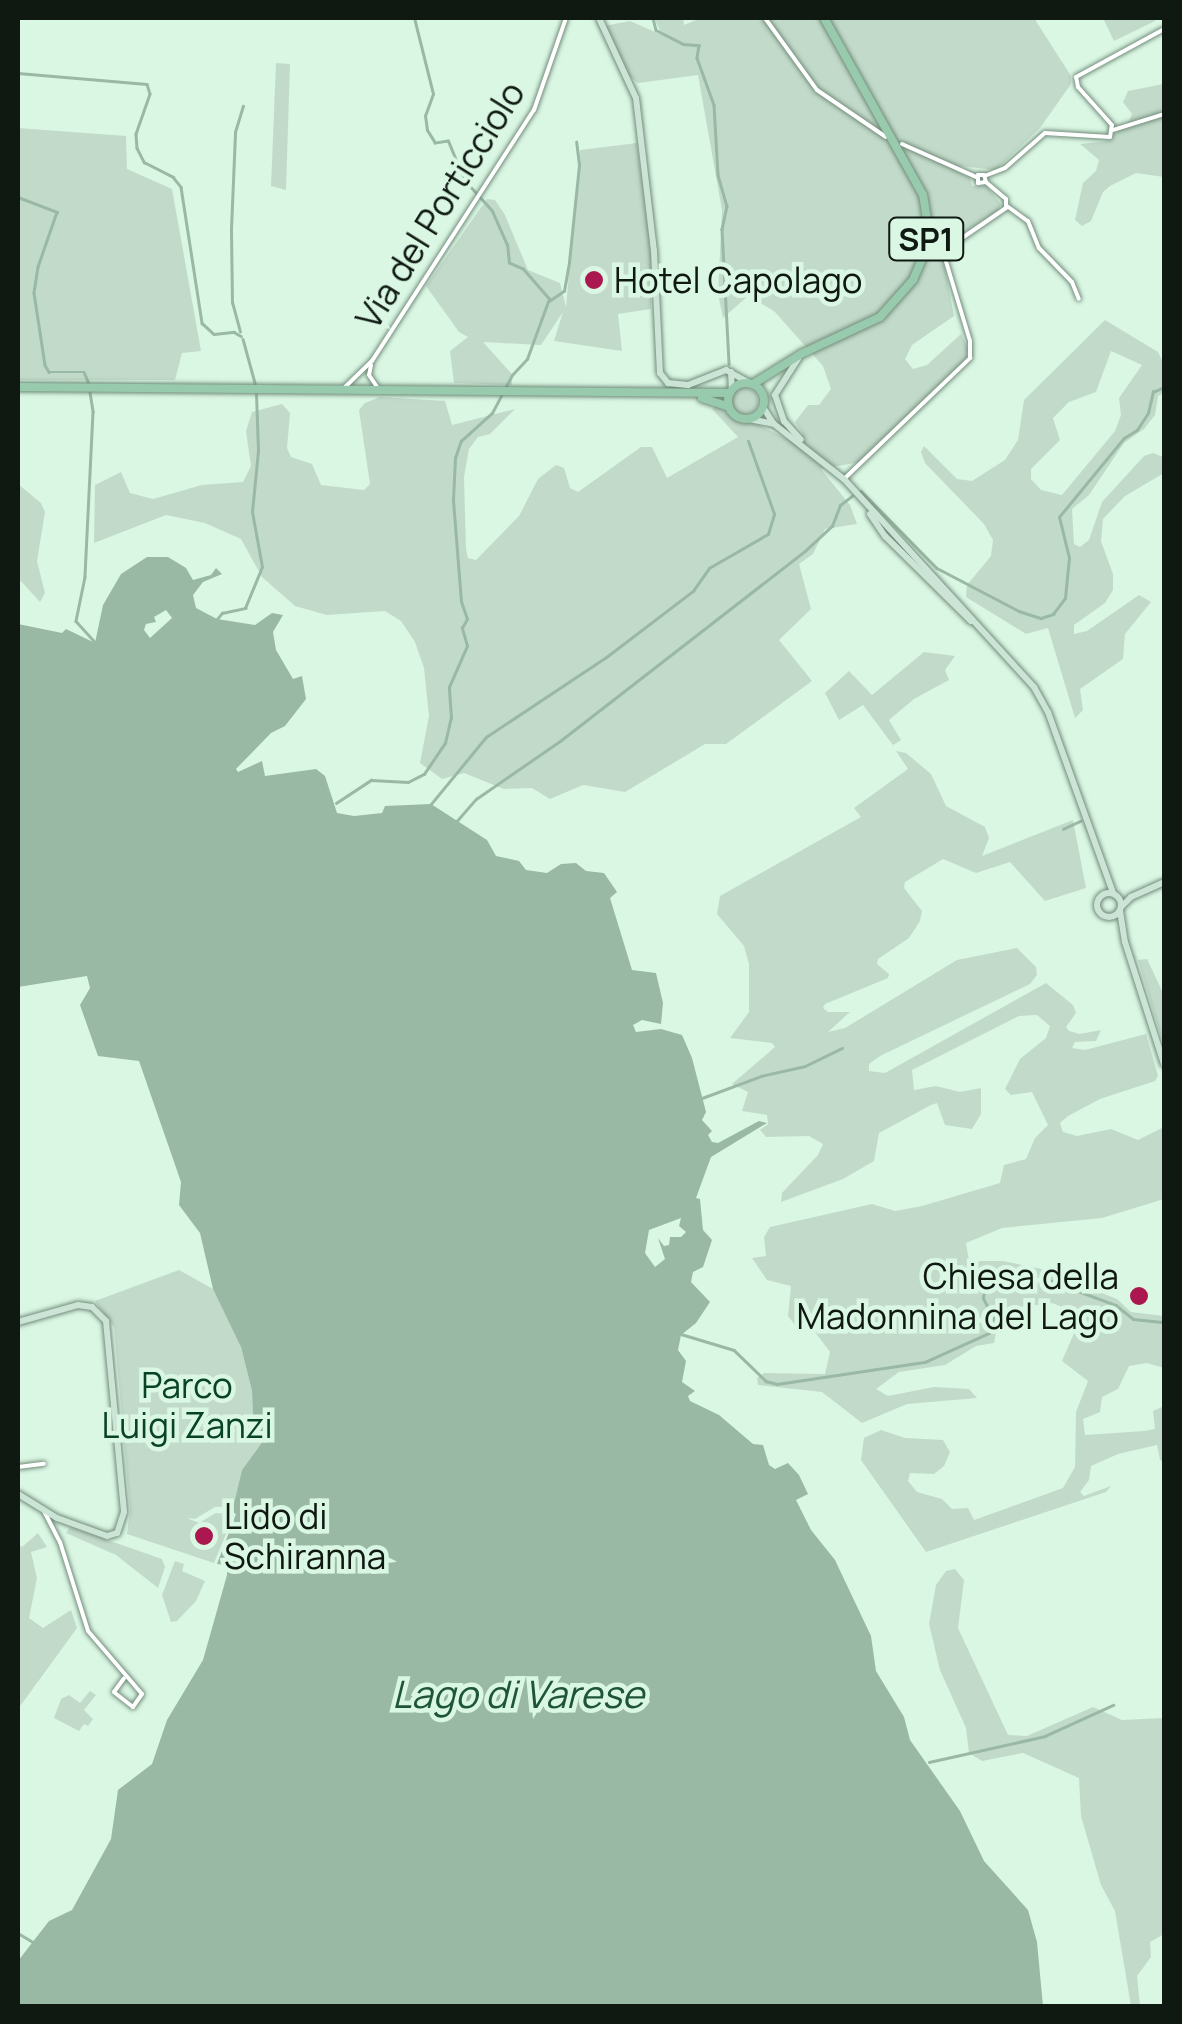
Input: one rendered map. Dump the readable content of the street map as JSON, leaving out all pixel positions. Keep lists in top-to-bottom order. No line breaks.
{"streets":{"main road":["SP1"],"street":["Via del Porticciolo"]},"crossings":[["Via del Porticciolo","SP1"]],"water":["Lago di Varese"],"parks":["Parco Luigi Zanzi"],"places":["Hotel Capolago","Chiesa della Madonnina del Lago","Lido di Schiranna"]}
